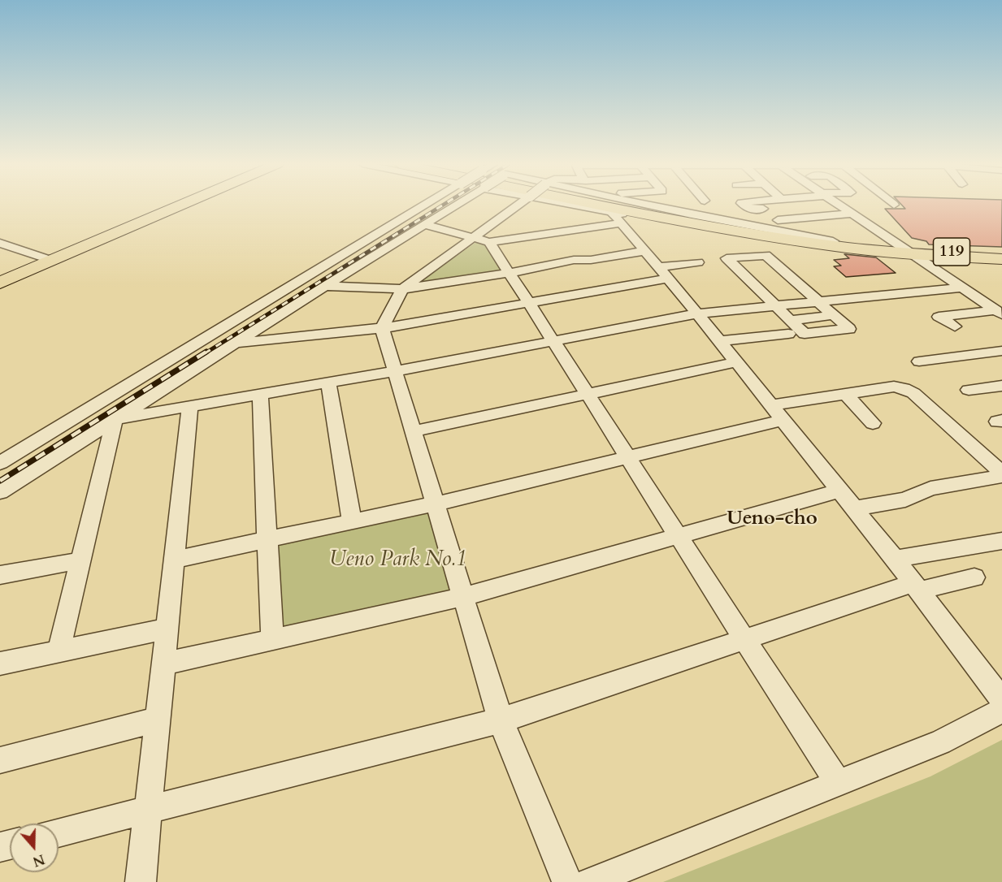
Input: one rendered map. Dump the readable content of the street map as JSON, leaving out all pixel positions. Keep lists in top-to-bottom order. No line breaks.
{"streets":{"highway":["119"]},"districts":["Ueno-cho"],"parks":["Ueno Park No.1"],"north":"bottom"}
